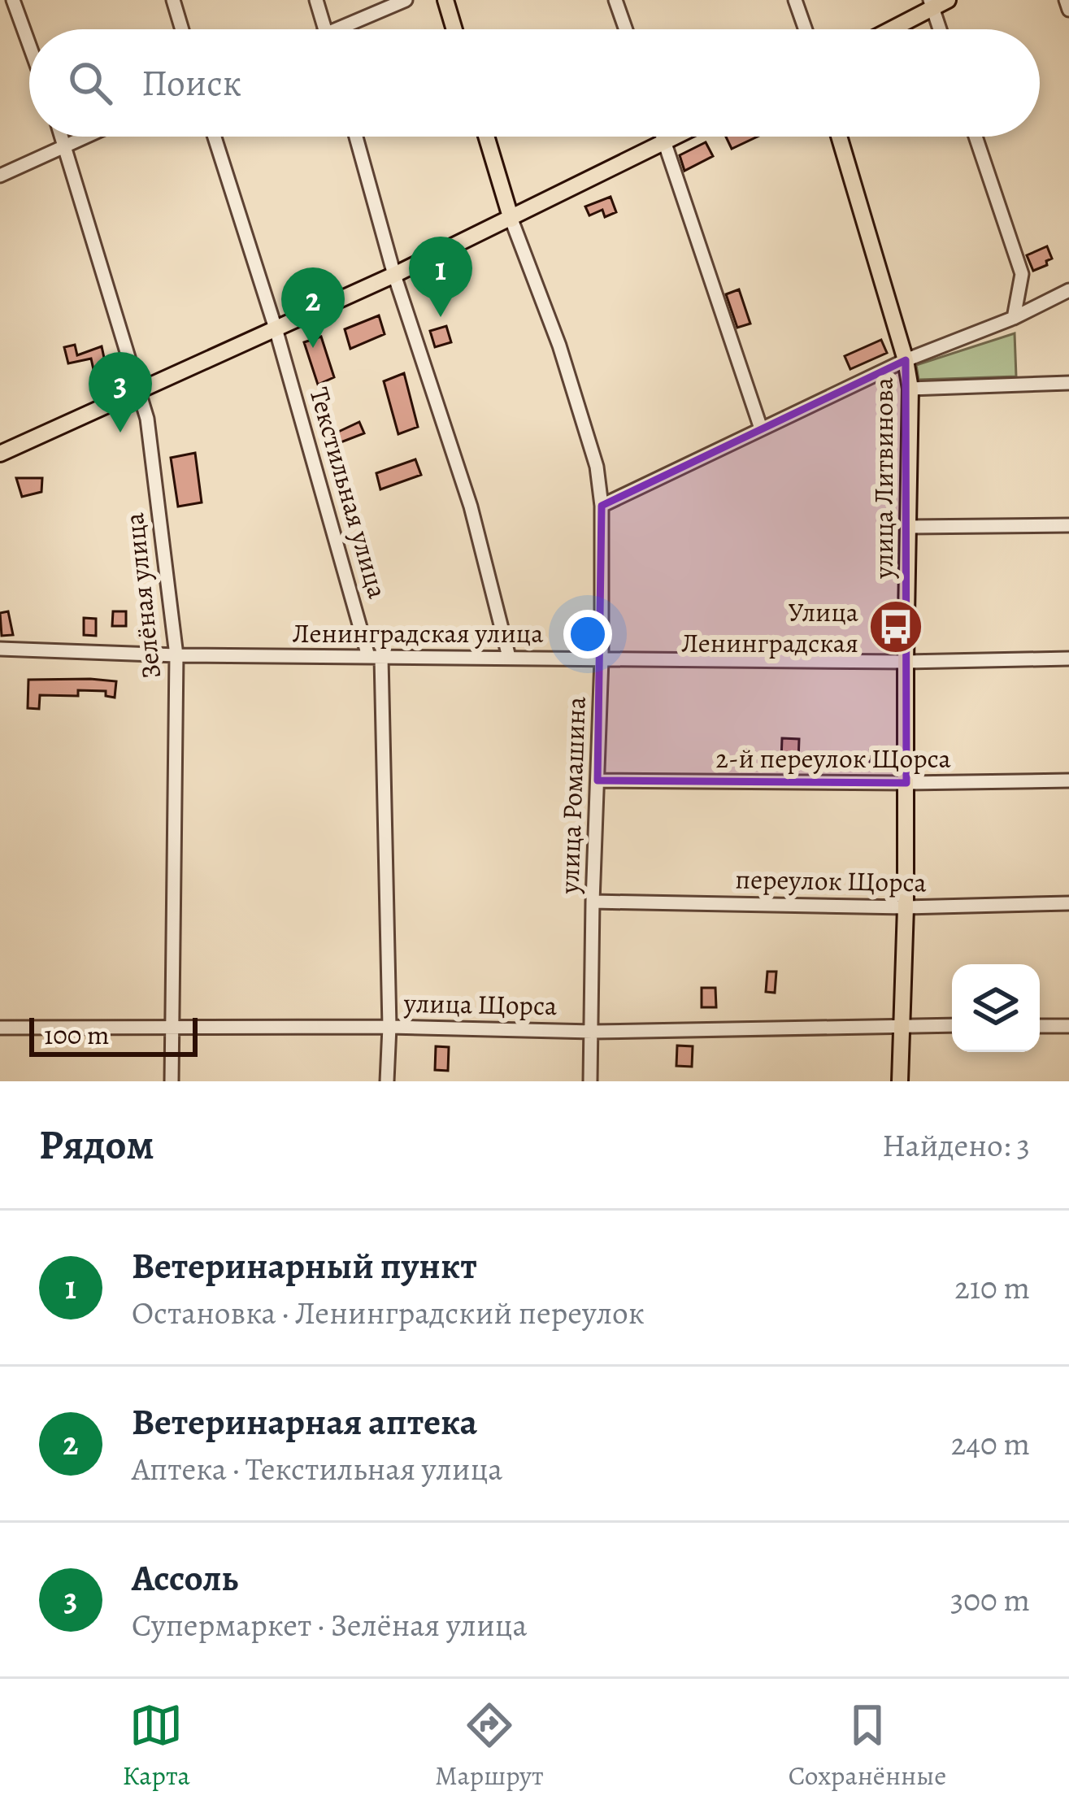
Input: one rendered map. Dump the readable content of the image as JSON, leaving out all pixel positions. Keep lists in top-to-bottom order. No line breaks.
{"streets":{"main road":["улица Литвинова","улица Ромашина"],"street":["Текстильная улица","Зелёная улица","Ленинградская улица","2-й переулок Щорса","переулок Щорса","улица Щорса"]},"crossings":[["улица Литвинова","Ленинградская улица"],["улица Литвинова","2-й переулок Щорса"],["улица Литвинова","переулок Щорса"],["улица Литвинова","улица Щорса"],["Текстильная улица","Ленинградская улица"],["Текстильная улица","улица Щорса"],["Зелёная улица","Ленинградская улица"],["Зелёная улица","улица Щорса"],["Ленинградская улица","улица Ромашина"],["2-й переулок Щорса","улица Ромашина"],["улица Ромашина","переулок Щорса"],["улица Ромашина","улица Щорса"]],"places":{"bus stop":["Улица Ленинградская"]},"scale_bar":"100 m","page":{"search":"Поиск","pins":["1","2","3"],"scale":"100 m","heading":["Рядом","Найдено: 3"],"list":[{"mark":"1","name":"Ветеринарный пункт","note":"Остановка · Ленинградский переулок","value":"210 m"},{"mark":"2","name":"Ветеринарная аптека","note":"Аптека · Текстильная улица","value":"240 m"},{"mark":"3","name":"Ассоль","note":"Супермаркет · Зелёная улица","value":"300 m"}],"nav":["Карта","Маршрут","Сохранённые"]}}
